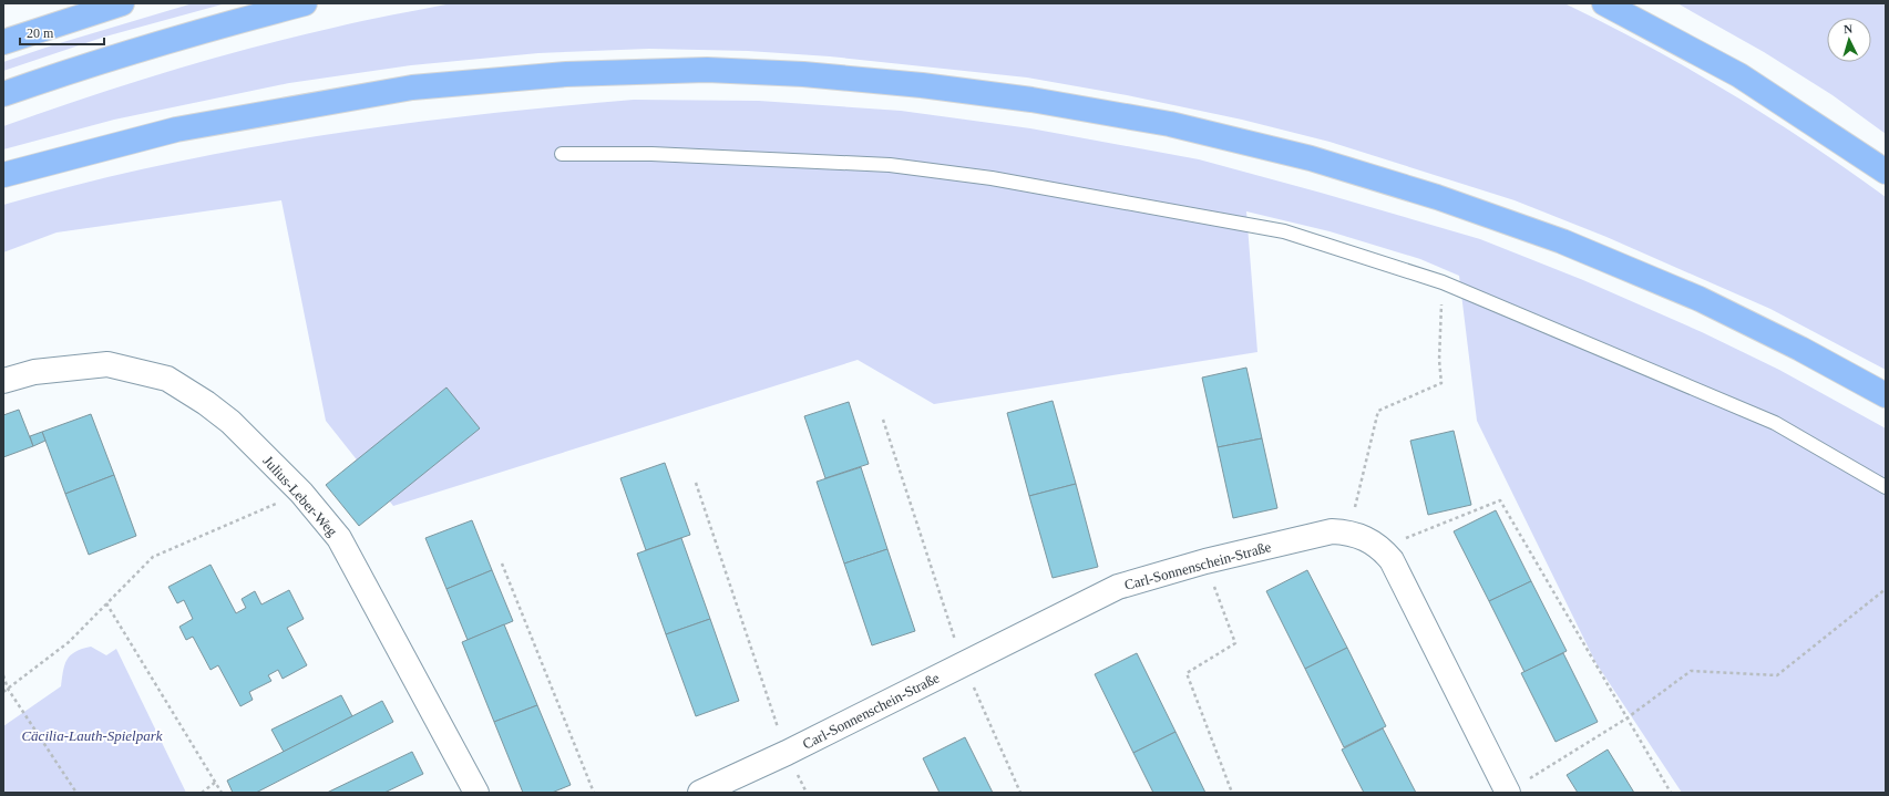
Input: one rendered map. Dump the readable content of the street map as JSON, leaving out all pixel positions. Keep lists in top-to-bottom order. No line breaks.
{"streets":{"street":["Julius-Leber-Weg","Carl-Sonnenschein-Straße"]},"parks":["Cäcilia-Lauth-Spielpark"],"scale_bar":"20 m","north":"top"}
